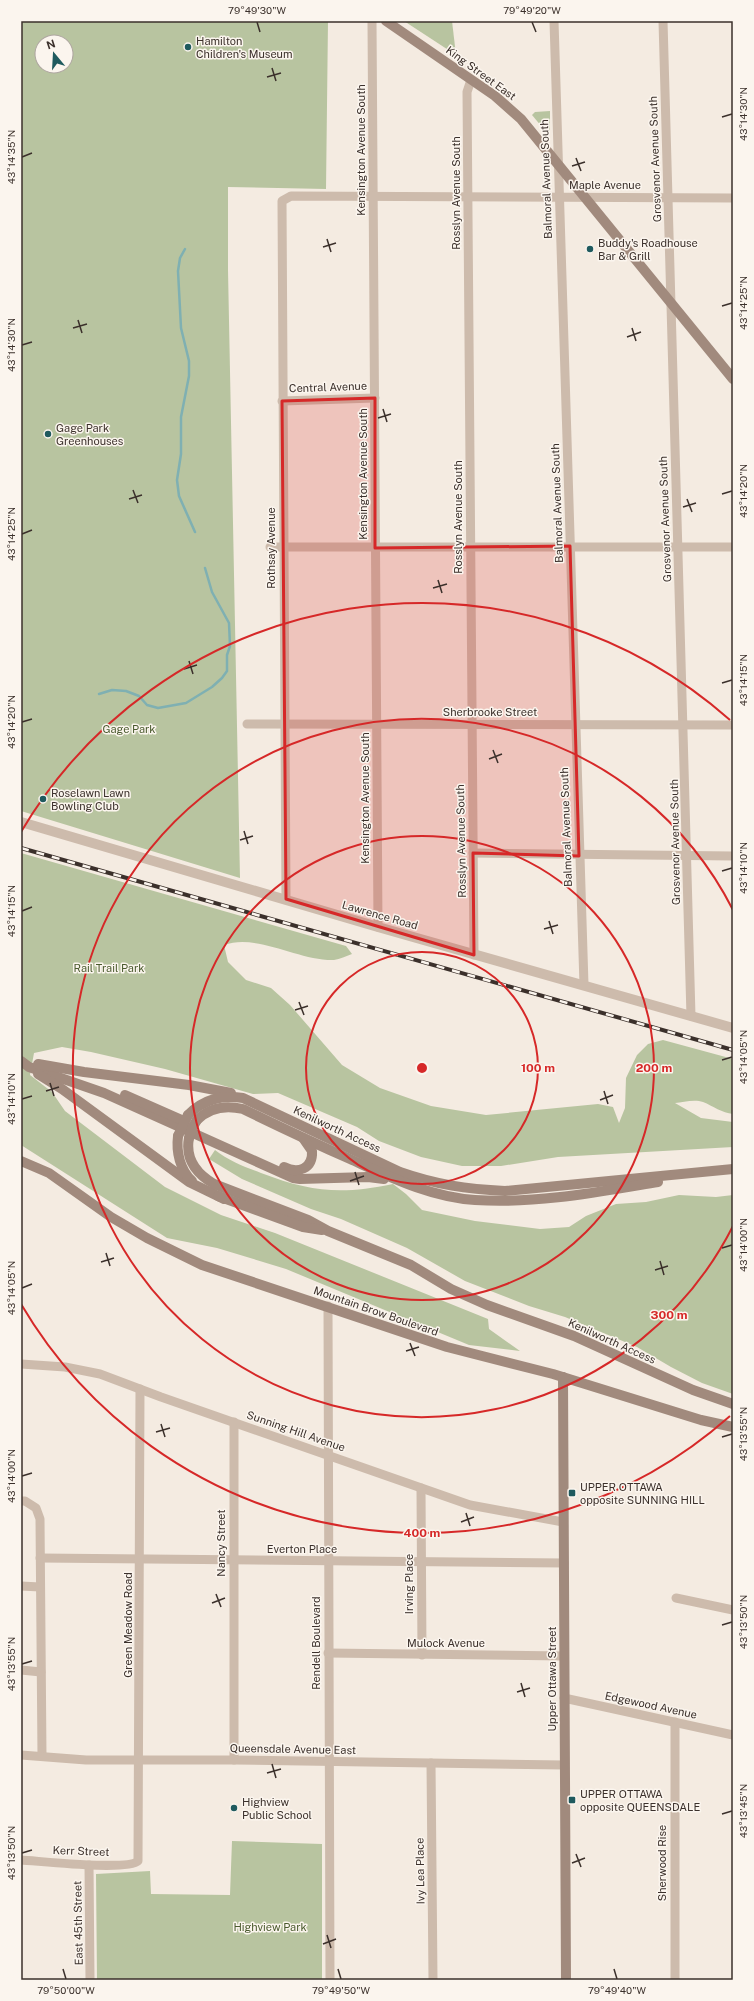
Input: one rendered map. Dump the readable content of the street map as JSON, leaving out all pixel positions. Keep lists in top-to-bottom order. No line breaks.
{"streets":{"main road":["King Street East","Kenilworth Access","Mountain Brow Boulevard","Upper Ottawa Street"],"street":["Kensington Avenue South","Grosvenor Avenue South","Balmoral Avenue South","Maple Avenue","Rosslyn Avenue South","Central Avenue","Rothsay Avenue","Sherbrooke Street","Lawrence Road","Sunning Hill Avenue","Nancy Street","Everton Place","Irving Place","Green Meadow Road","Rendell Boulevard","Mulock Avenue","Edgewood Avenue","Queensdale Avenue East","Kerr Street","Sherwood Rise","Ivy Lea Place","East 45th Street"]},"crossings":[["King Street East","Grosvenor Avenue South"],["King Street East","Balmoral Avenue South"],["King Street East","Maple Avenue"],["King Street East","Rosslyn Avenue South"],["Kensington Avenue South","Maple Avenue"],["Kensington Avenue South","Central Avenue"],["Kensington Avenue South","Sherbrooke Street"],["Kensington Avenue South","Lawrence Road"],["Grosvenor Avenue South","Maple Avenue"],["Grosvenor Avenue South","Sherbrooke Street"],["Grosvenor Avenue South","Lawrence Road"],["Balmoral Avenue South","Maple Avenue"],["Balmoral Avenue South","Sherbrooke Street"],["Balmoral Avenue South","Lawrence Road"],["Maple Avenue","Rosslyn Avenue South"],["Maple Avenue","Rothsay Avenue"],["Rosslyn Avenue South","Sherbrooke Street"],["Rosslyn Avenue South","Lawrence Road"],["Central Avenue","Rothsay Avenue"],["Rothsay Avenue","Sherbrooke Street"],["Rothsay Avenue","Lawrence Road"],["Mountain Brow Boulevard","Rendell Boulevard"],["Mountain Brow Boulevard","Upper Ottawa Street"],["Sunning Hill Avenue","Nancy Street"],["Sunning Hill Avenue","Irving Place"],["Sunning Hill Avenue","Green Meadow Road"],["Sunning Hill Avenue","Rendell Boulevard"],["Sunning Hill Avenue","Upper Ottawa Street"],["Nancy Street","Everton Place"],["Nancy Street","Queensdale Avenue East"],["Everton Place","Irving Place"],["Everton Place","Green Meadow Road"],["Everton Place","Rendell Boulevard"],["Everton Place","Upper Ottawa Street"],["Irving Place","Mulock Avenue"],["Green Meadow Road","Queensdale Avenue East"],["Green Meadow Road","Kerr Street"],["Rendell Boulevard","Mulock Avenue"],["Rendell Boulevard","Queensdale Avenue East"],["Mulock Avenue","Upper Ottawa Street"],["Upper Ottawa Street","Edgewood Avenue"],["Upper Ottawa Street","Queensdale Avenue East"],["Edgewood Avenue","Sherwood Rise"],["Queensdale Avenue East","Ivy Lea Place"],["Kerr Street","East 45th Street"]],"parks":["Gage Park","Rail Trail Park","Highview Park"],"places":{"other":["Hamilton Children's Museum","Buddy's Roadhouse Bar & Grill","Gage Park Greenhouses","Roselawn Lawn Bowling Club","Highview Public School"],"transit":["UPPER OTTAWA opposite SUNNING HILL","UPPER OTTAWA opposite QUEENSDALE"]},"north":"top","coordinates":["79°49'30\"W","79°49'20\"W","43°14'30\"N","43°14'35\"N","43°14'25\"N","43°14'20\"N","43°14'15\"N","43°14'10\"N","43°14'05\"N","43°14'00\"N","43°13'55\"N","43°13'50\"N","43°13'45\"N","79°50'00\"W","79°49'50\"W","79°49'40\"W"],"rings":["100 m","200 m","300 m","400 m"]}
